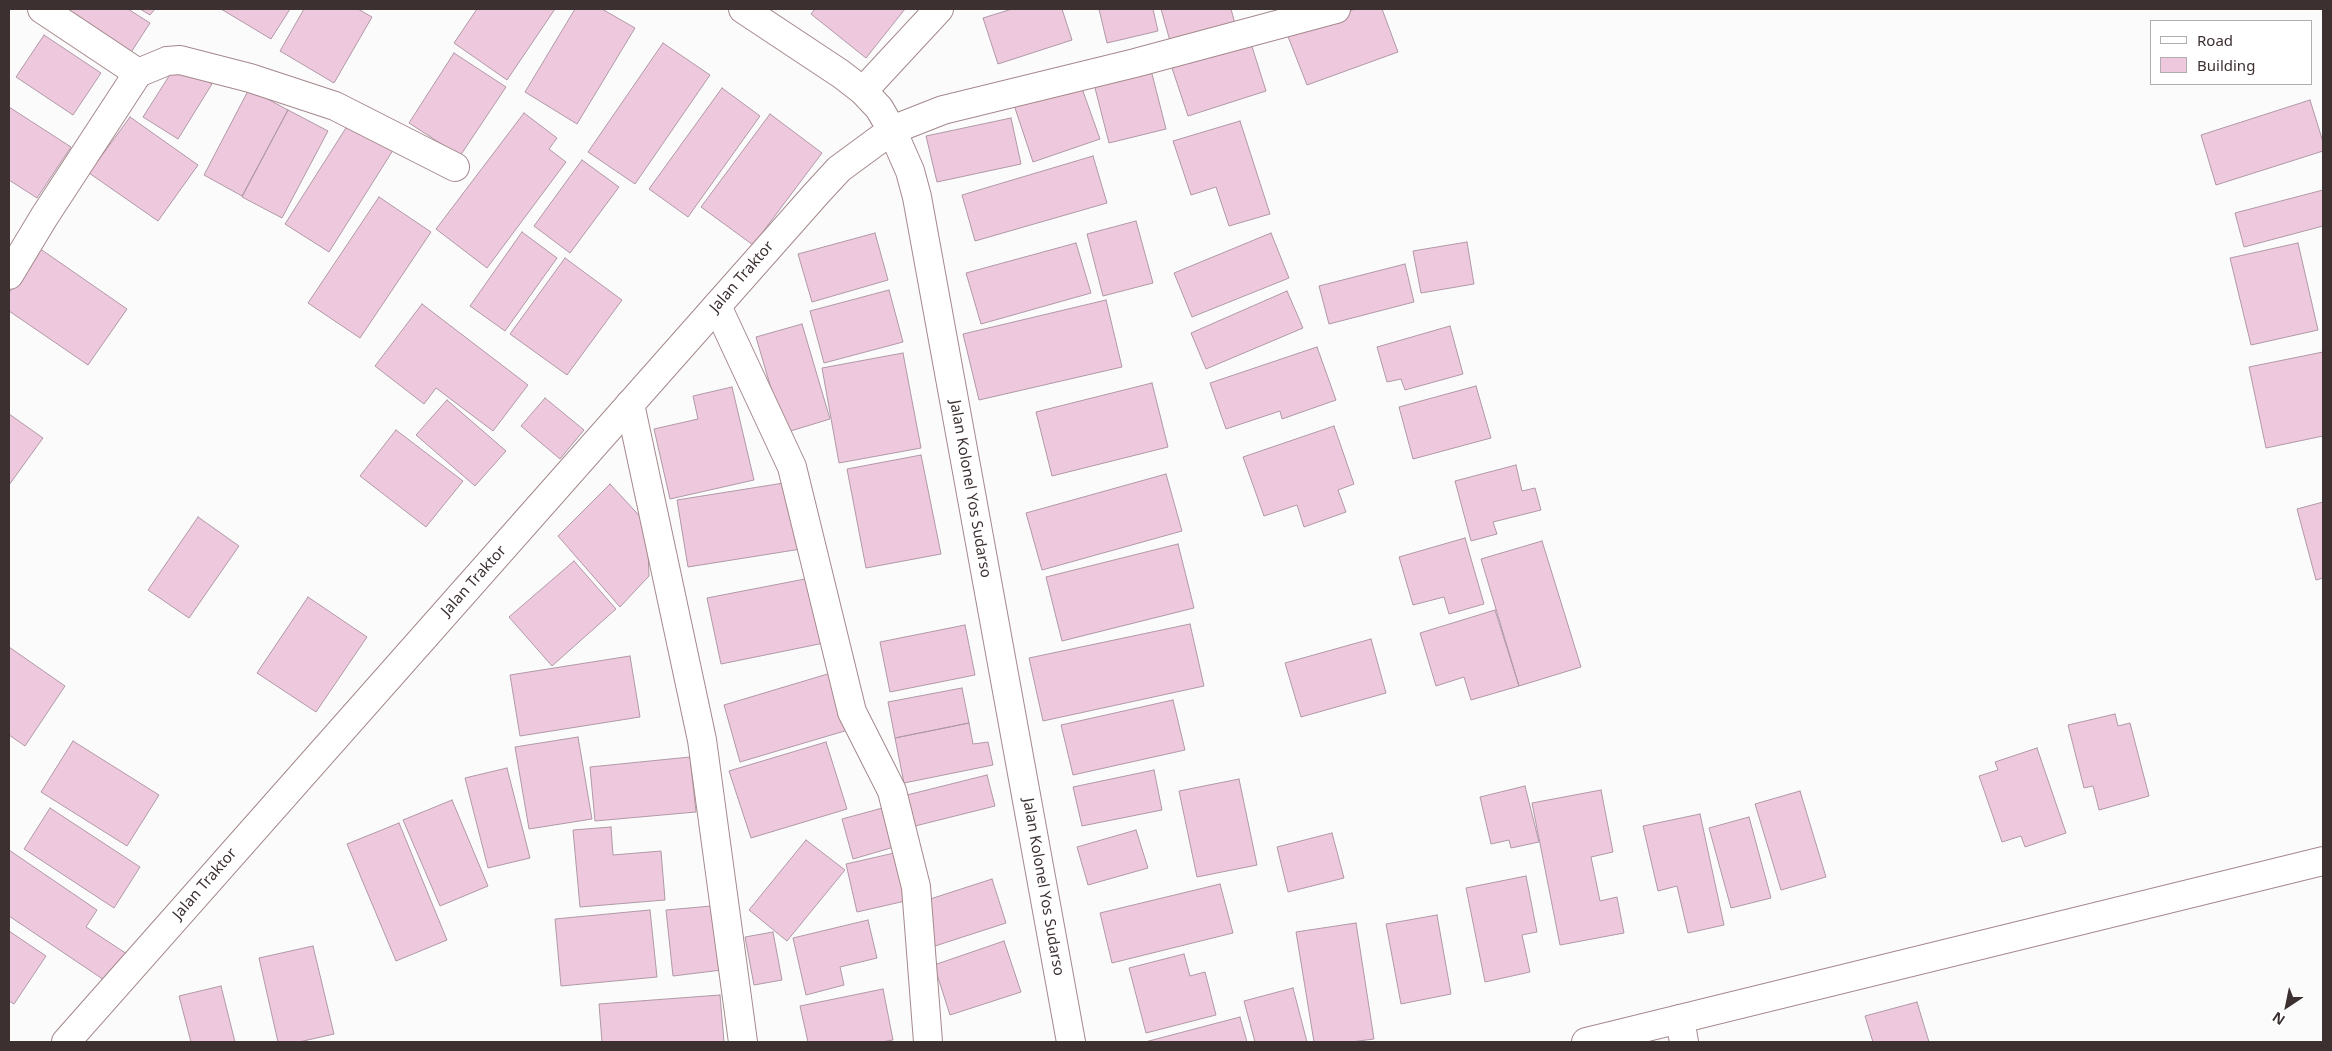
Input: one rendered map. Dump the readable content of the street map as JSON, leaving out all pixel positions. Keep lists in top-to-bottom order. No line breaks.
{"streets":{"street":["Jalan Traktor","Jalan Kolonel Yos Sudarso"]},"crossings":[["Jalan Traktor","Jalan Kolonel Yos Sudarso"]],"legend":["Road","Building"],"north":"bottom left"}
